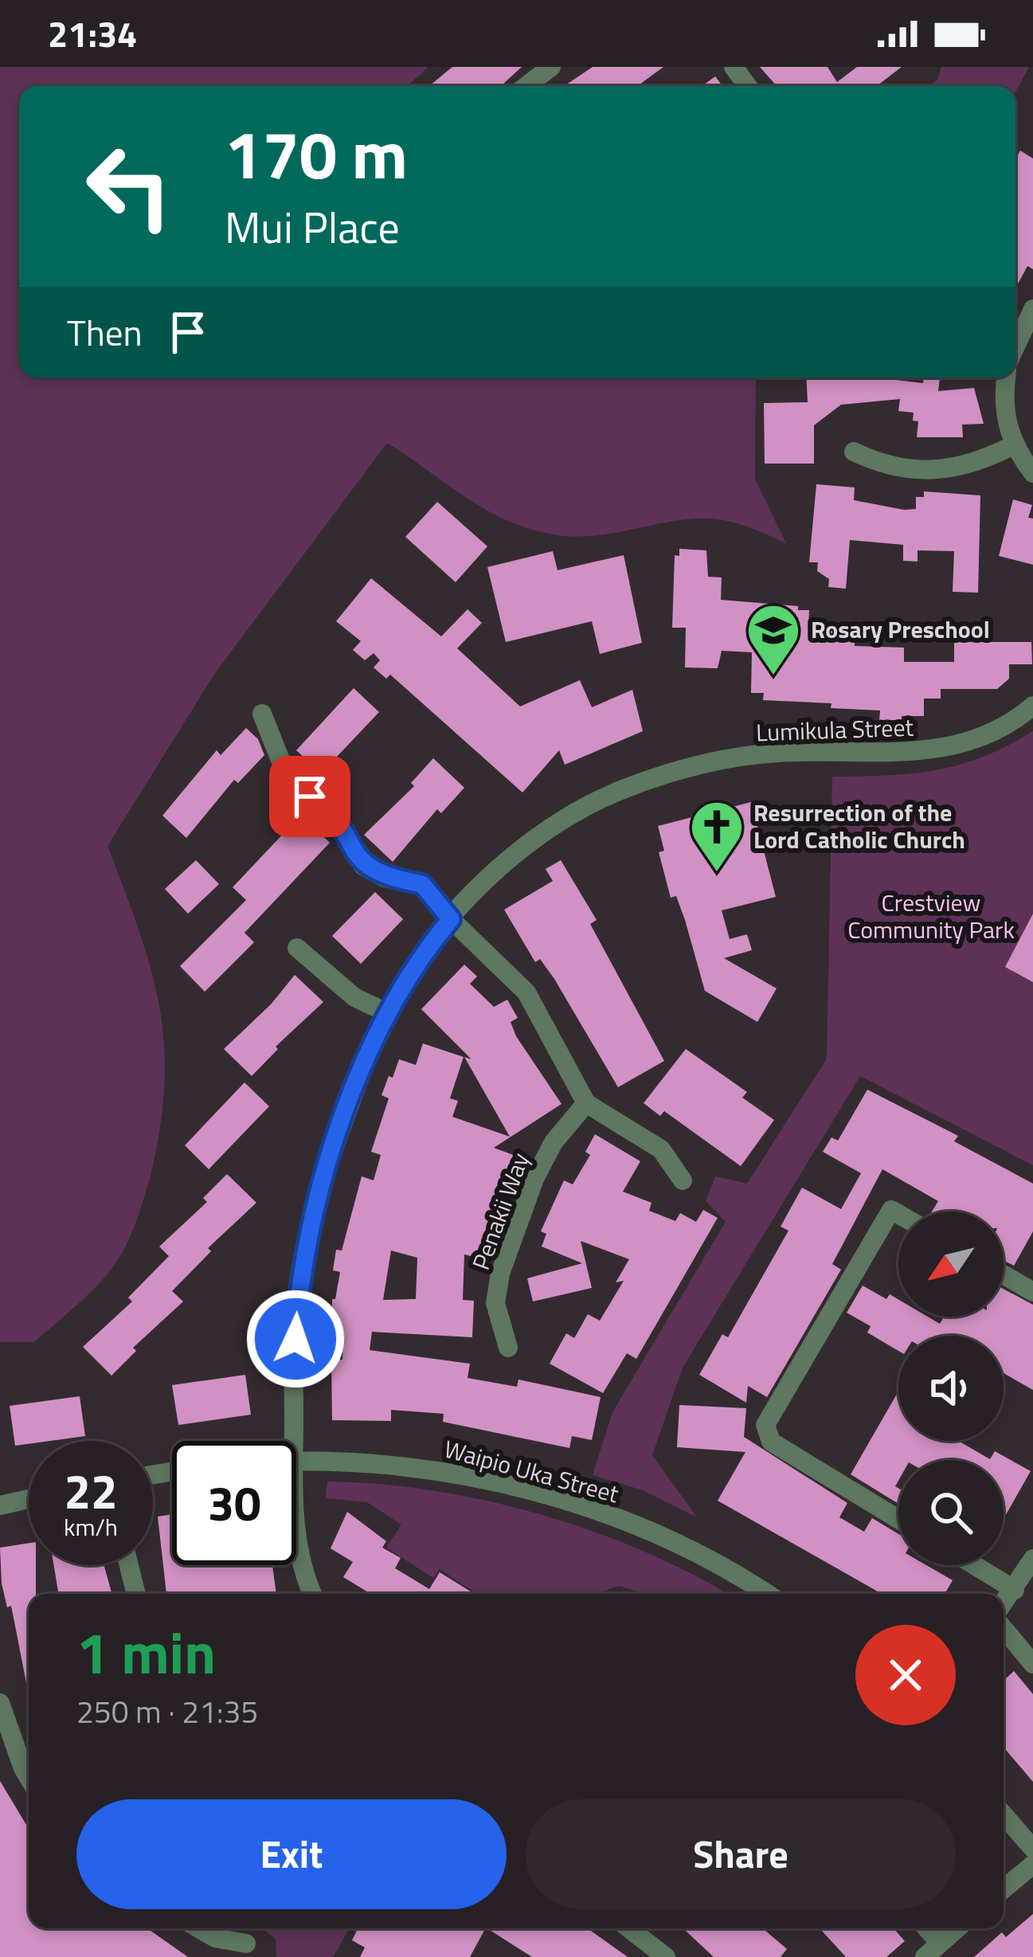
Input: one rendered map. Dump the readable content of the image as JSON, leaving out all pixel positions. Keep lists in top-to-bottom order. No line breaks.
{"streets":{"street":["Lumikula Street","Penakii Way","Waipio Uka Street"]},"parks":["Crestview Community Park"],"places":{"school or university":["Rosary Preschool"],"church":["Resurrection of the Lord Catholic Church"]},"north":"bottom left","page":{"status":"21:34","turn":["170 m","Mui Place"],"then":"Then","speed":"22 km/h","limit":"30","heading":["1 min","250 m · 21:35"],"buttons":["Exit","Share"]}}
